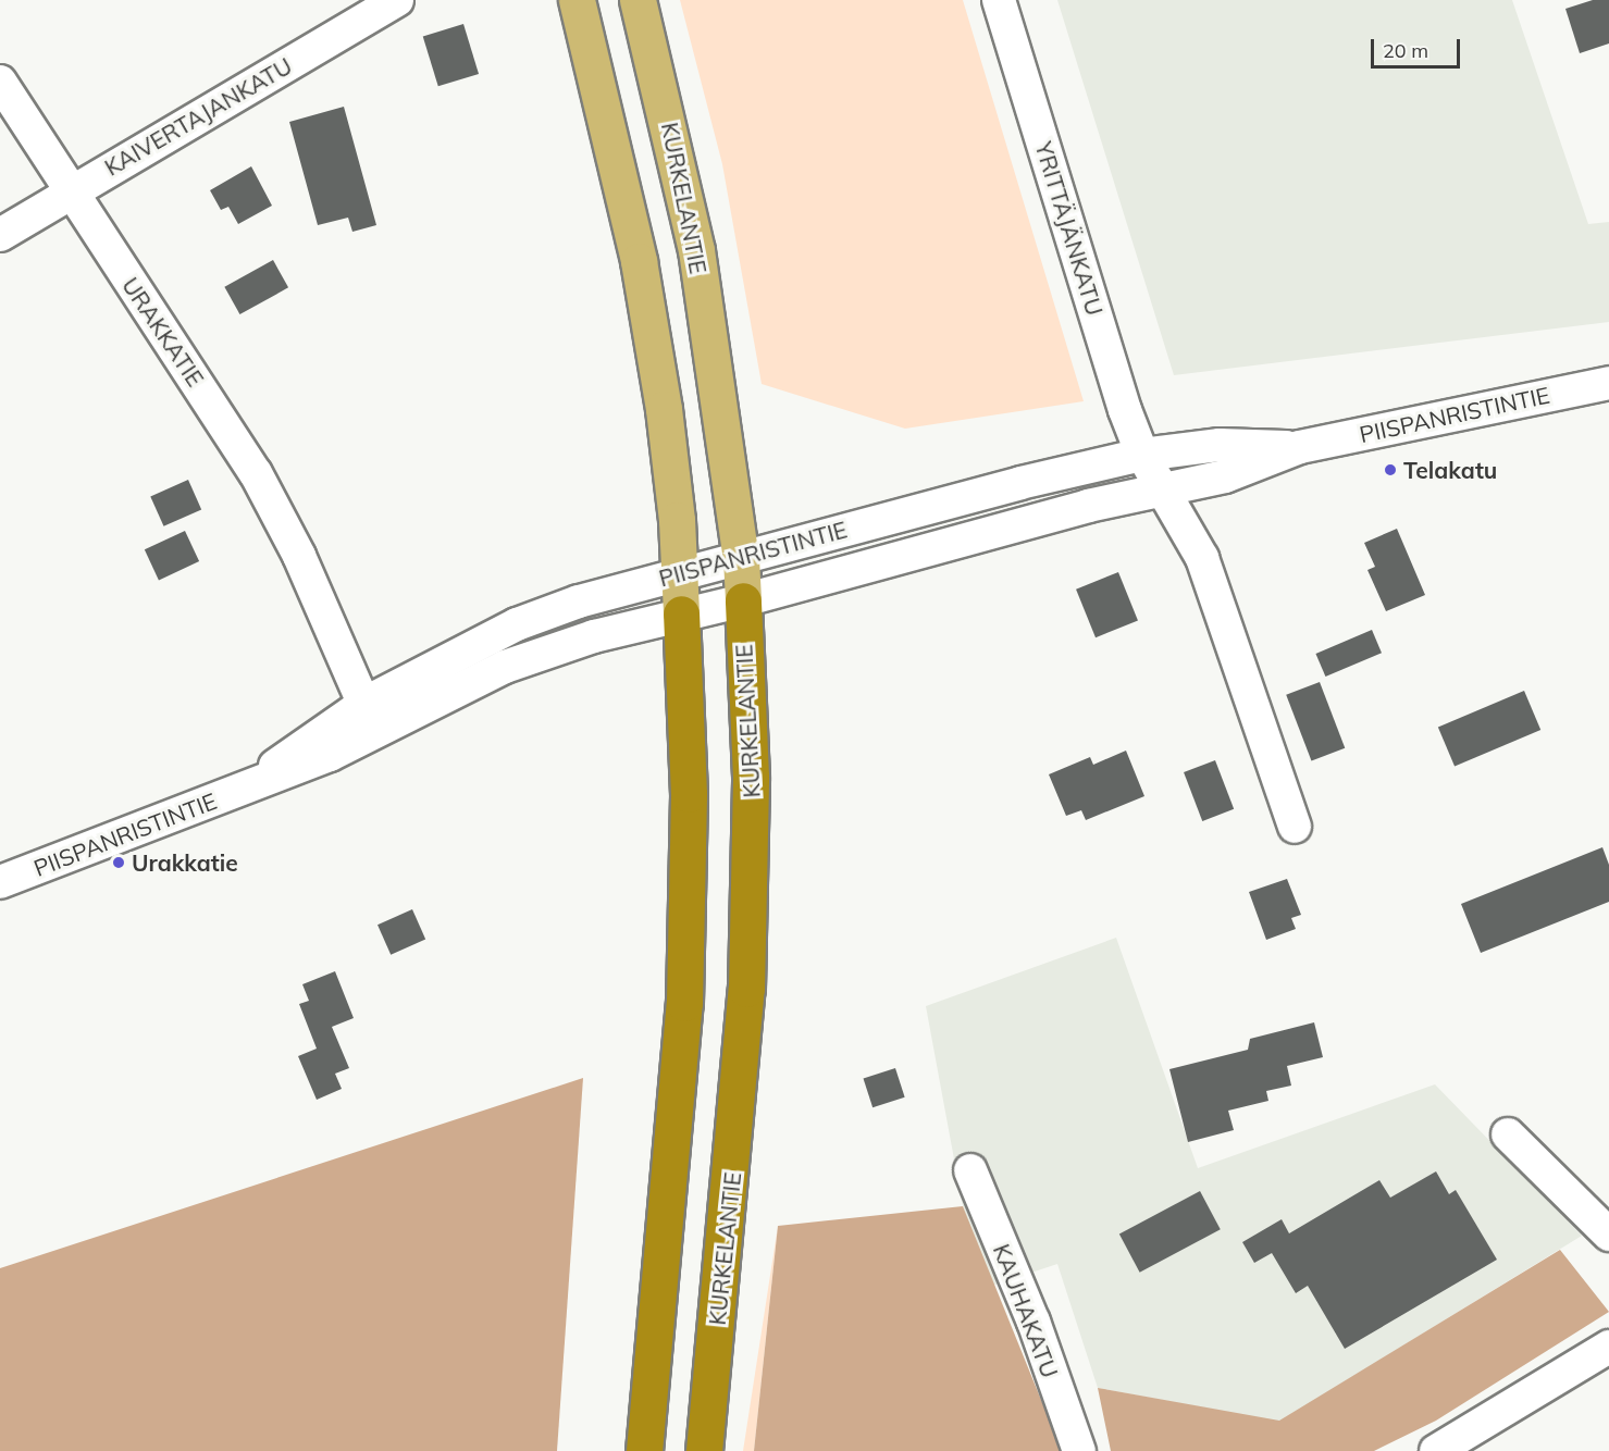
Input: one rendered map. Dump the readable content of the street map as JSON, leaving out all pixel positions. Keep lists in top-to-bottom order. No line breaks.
{"streets":{"highway":["KURKELANTIE"],"street":["KAIVERTAJANKATU","YRITTÄJÄNKATU","URAKKATIE","PIISPANRISTINTIE","KAUHAKATU"]},"crossings":[["KAIVERTAJANKATU","URAKKATIE"],["KURKELANTIE","PIISPANRISTINTIE"],["YRITTÄJÄNKATU","PIISPANRISTINTIE"],["URAKKATIE","PIISPANRISTINTIE"]],"places":["Telakatu","Urakkatie"],"scale_bar":"20 m"}
